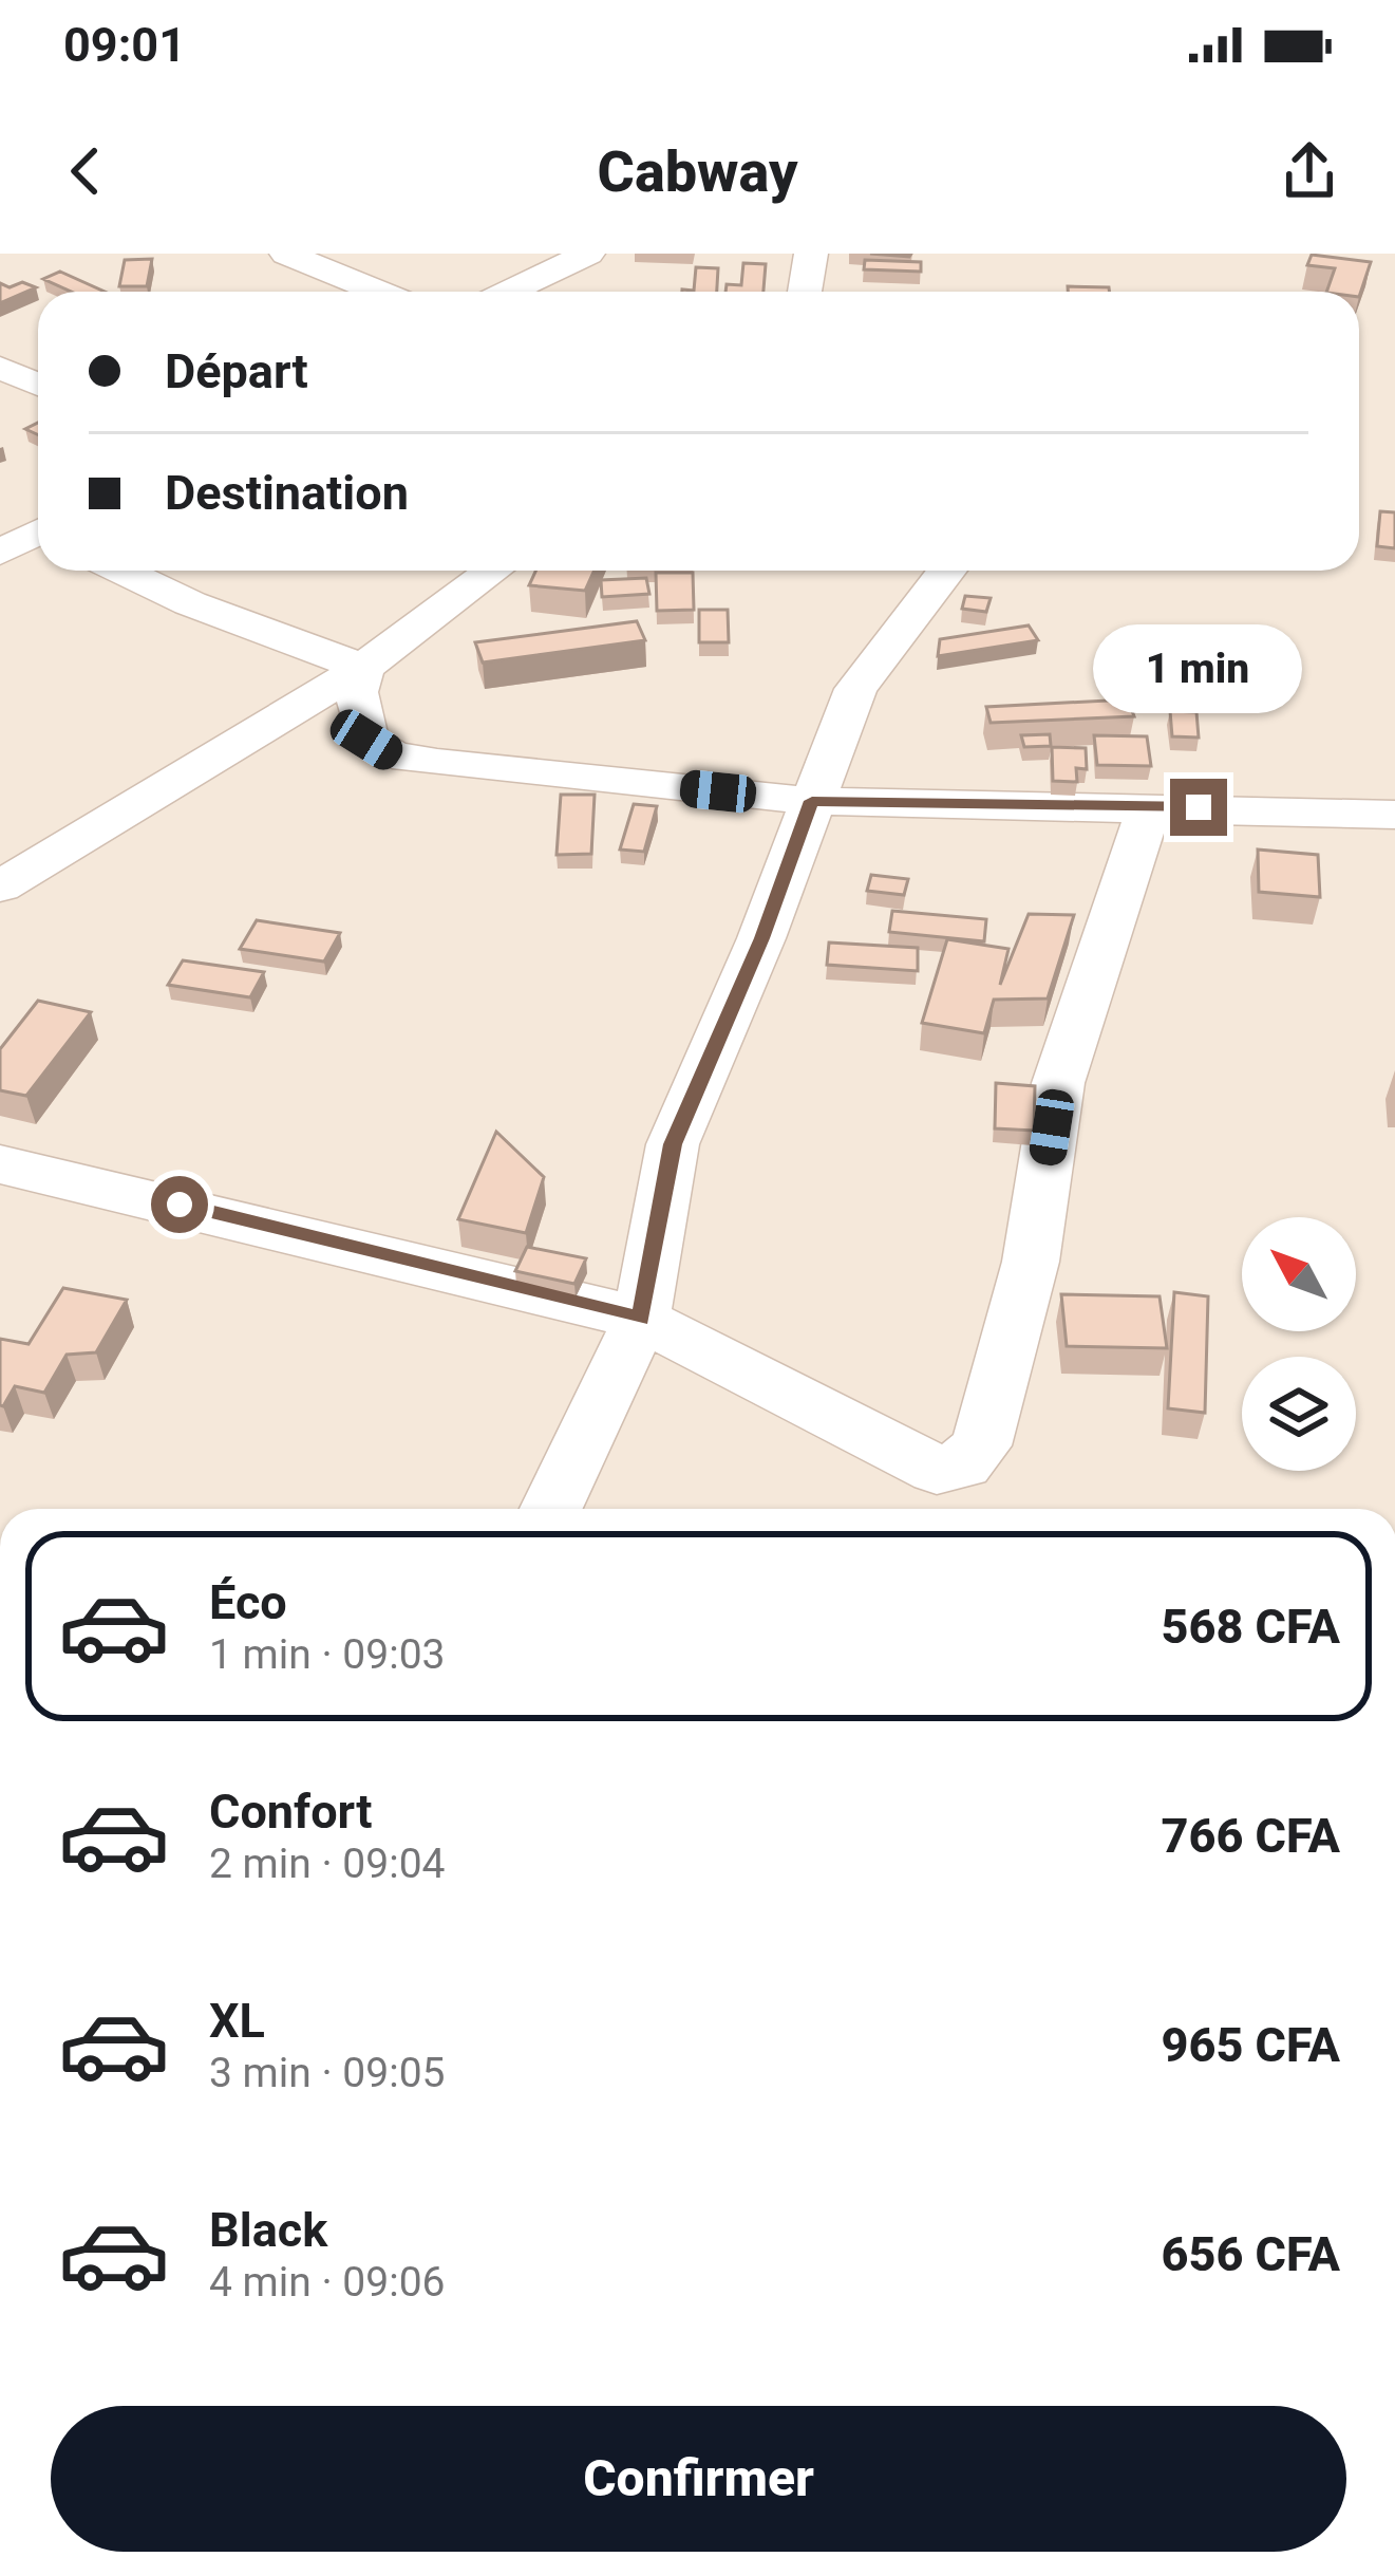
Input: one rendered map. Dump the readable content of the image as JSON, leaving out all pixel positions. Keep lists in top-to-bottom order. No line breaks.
{"north":"top left","page":{"status":"09:01","header":"Cabway","banner":["Départ","Destination"],"bubble":"1 min","list":[{"name":"Éco","note":"1 min · 09:03","value":"568 CFA"},{"name":"Confort","note":"2 min · 09:04","value":"766 CFA"},{"name":"XL","note":"3 min · 09:05","value":"965 CFA"},{"name":"Black","note":"4 min · 09:06","value":"656 CFA"}],"buttons":"Confirmer"}}
